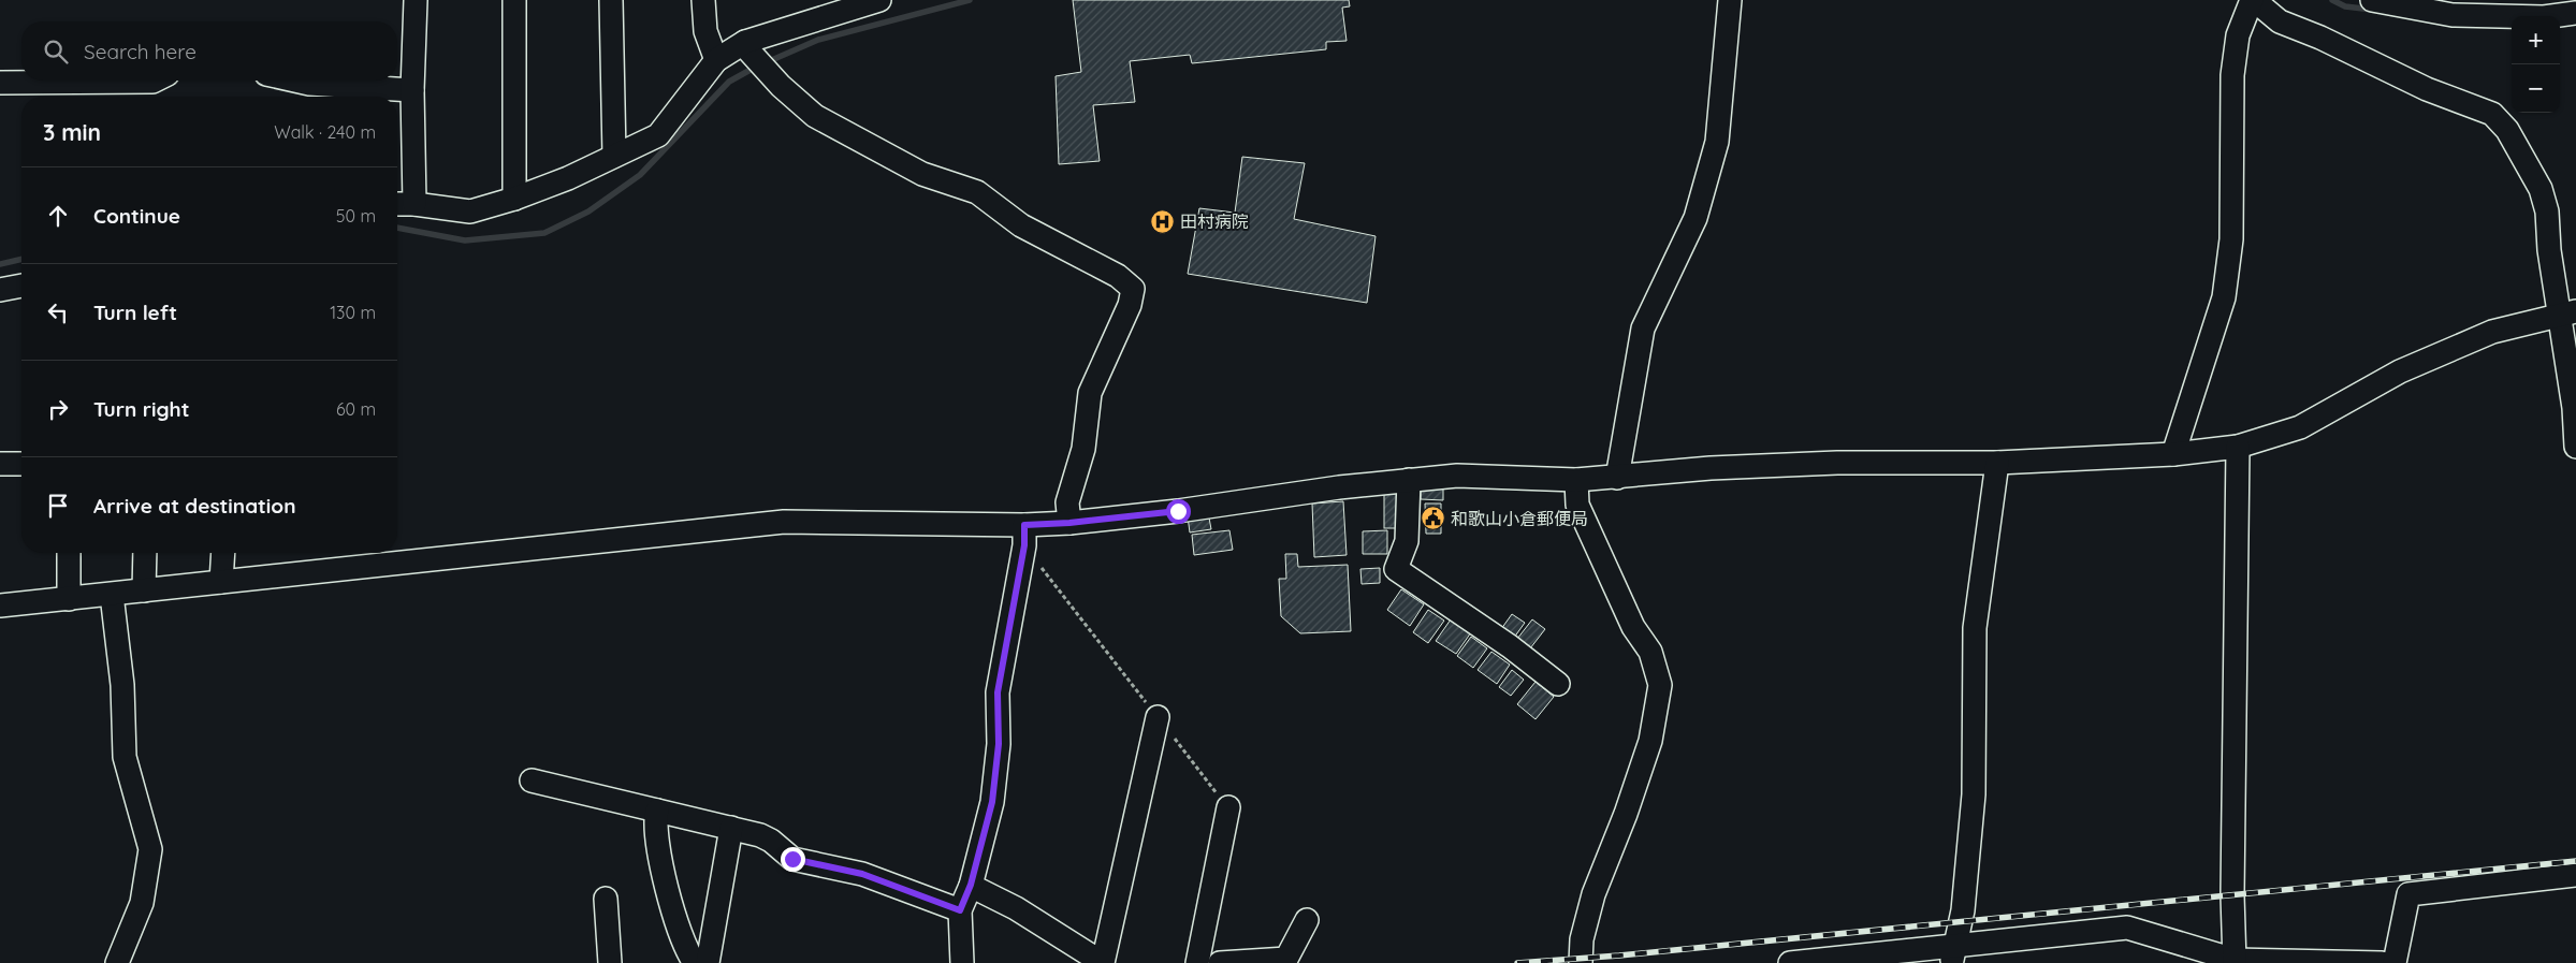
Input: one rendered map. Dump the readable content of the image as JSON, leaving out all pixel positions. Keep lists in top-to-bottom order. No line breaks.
{"places":{"hospital":["田村病院"],"public building":["和歌山小倉郵便局"]},"page":{"map_buttons":["+","−"],"search":"Search here","heading":["3 min","Walk · 240 m"],"list":[["Continue","50 m"],["Turn left","130 m"],["Turn right","60 m"],"Arrive at destination"]}}
